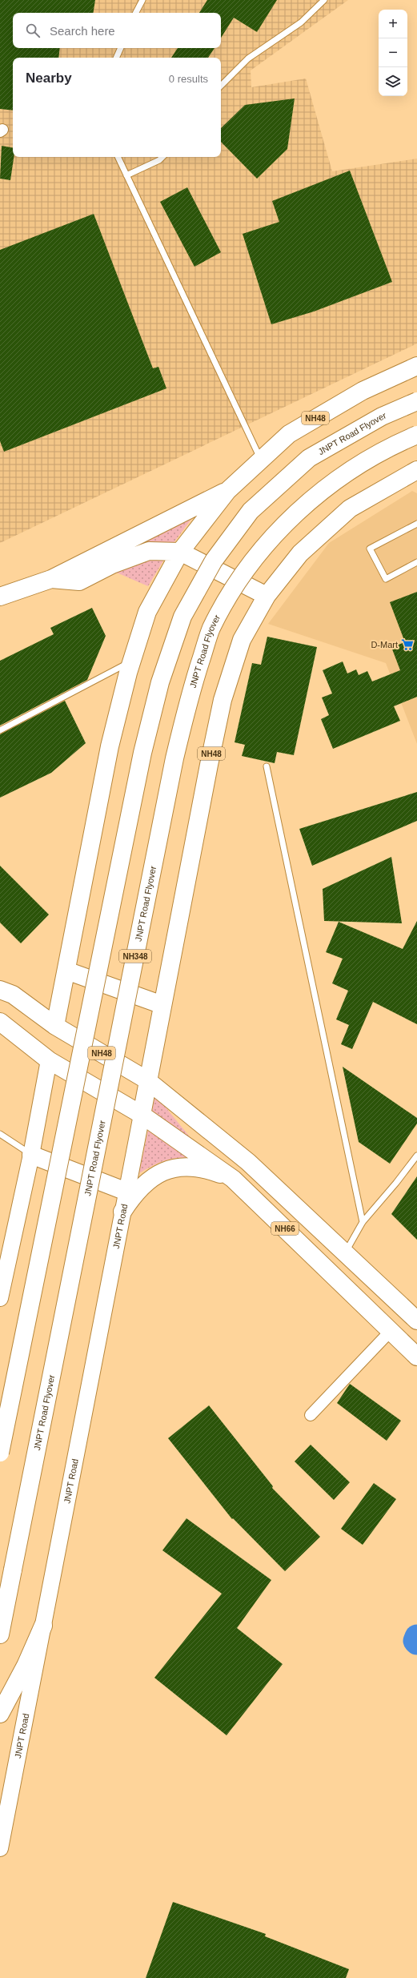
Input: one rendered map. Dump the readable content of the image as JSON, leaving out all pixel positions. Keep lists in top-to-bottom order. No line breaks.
{"streets":{"highway":["NH48","JNPT Road Flyover","NH348","NH66"],"street":["JNPT Road"]},"crossings":[["NH48","JNPT Road"],["NH48","NH66"],["JNPT Road","NH66"]],"places":{"supermarket":["D-Mart"]},"page":{"map_buttons":["+","−"],"search":"Search here","heading":["Nearby","0 results"]}}
